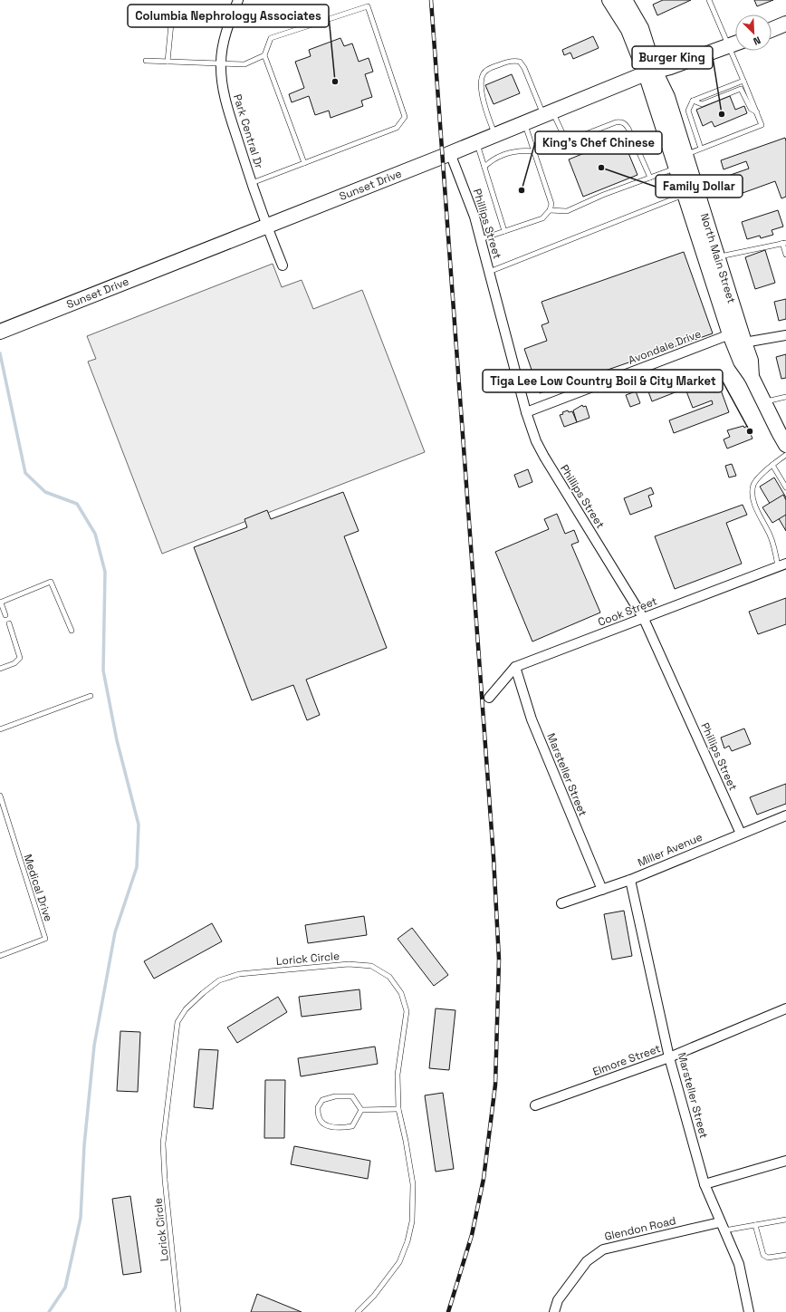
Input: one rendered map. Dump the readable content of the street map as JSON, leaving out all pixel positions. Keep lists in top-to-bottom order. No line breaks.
{"streets":{"main road":["Sunset Drive","North Main Street"],"street":["Park Central Dr","Phillips Street","Avondale Drive","Cook Street","Marsteller Street","Miller Avenue","Elmore Street","Glendon Road"],"lane":["Medical Drive","Lorick Circle"]},"crossings":[["Park Central Dr","Sunset Drive"],["Sunset Drive","Phillips Street"],["Sunset Drive","North Main Street"],["Phillips Street","Avondale Drive"],["Phillips Street","Cook Street"],["Phillips Street","Miller Avenue"],["North Main Street","Avondale Drive"],["Cook Street","Marsteller Street"],["Marsteller Street","Miller Avenue"],["Marsteller Street","Elmore Street"],["Marsteller Street","Glendon Road"]],"places":["Columbia Nephrology Associates","Burger King","Family Dollar","King's Chef Chinese","Tiga Lee Low Country Boil & City Market"],"north":"bottom right"}
